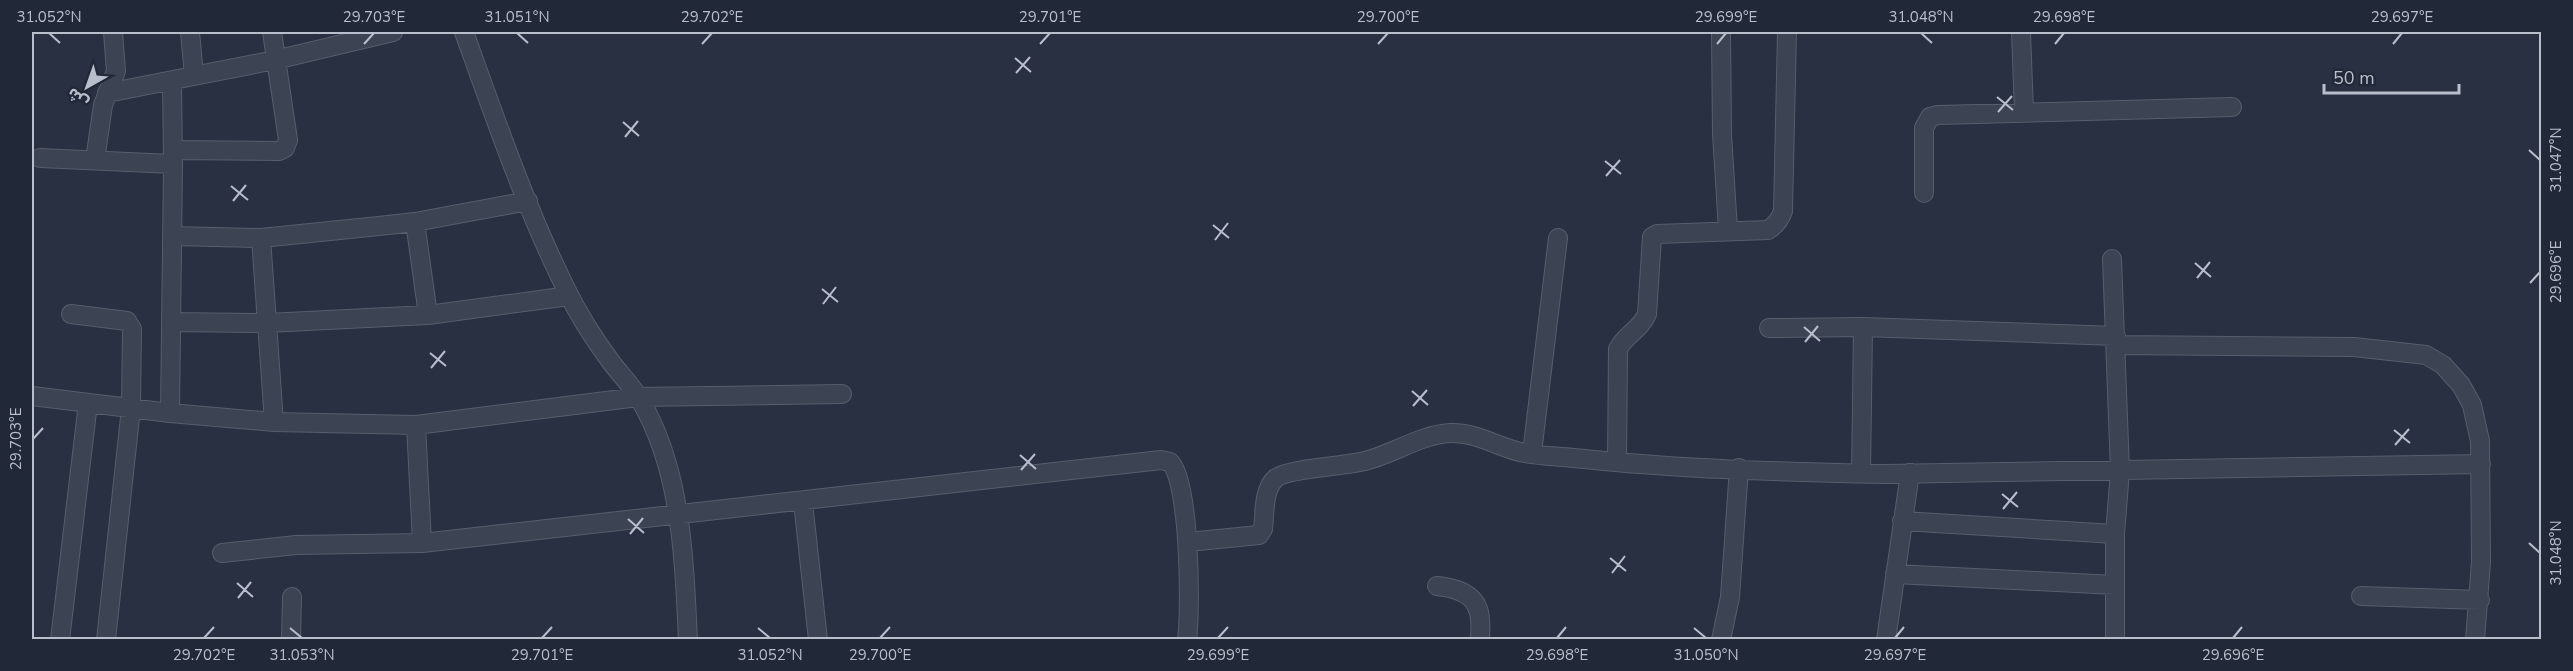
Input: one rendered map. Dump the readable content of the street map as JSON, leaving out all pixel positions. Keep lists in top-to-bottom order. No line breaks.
{"scale_bar":"50 m","north":"bottom left","coordinates":["31.052°N","29.703°E","31.051°N","29.702°E","29.701°E","29.700°E","29.699°E","31.048°N","29.698°E","29.697°E","31.047°N","29.696°E","31.053°N","31.050°N"]}
